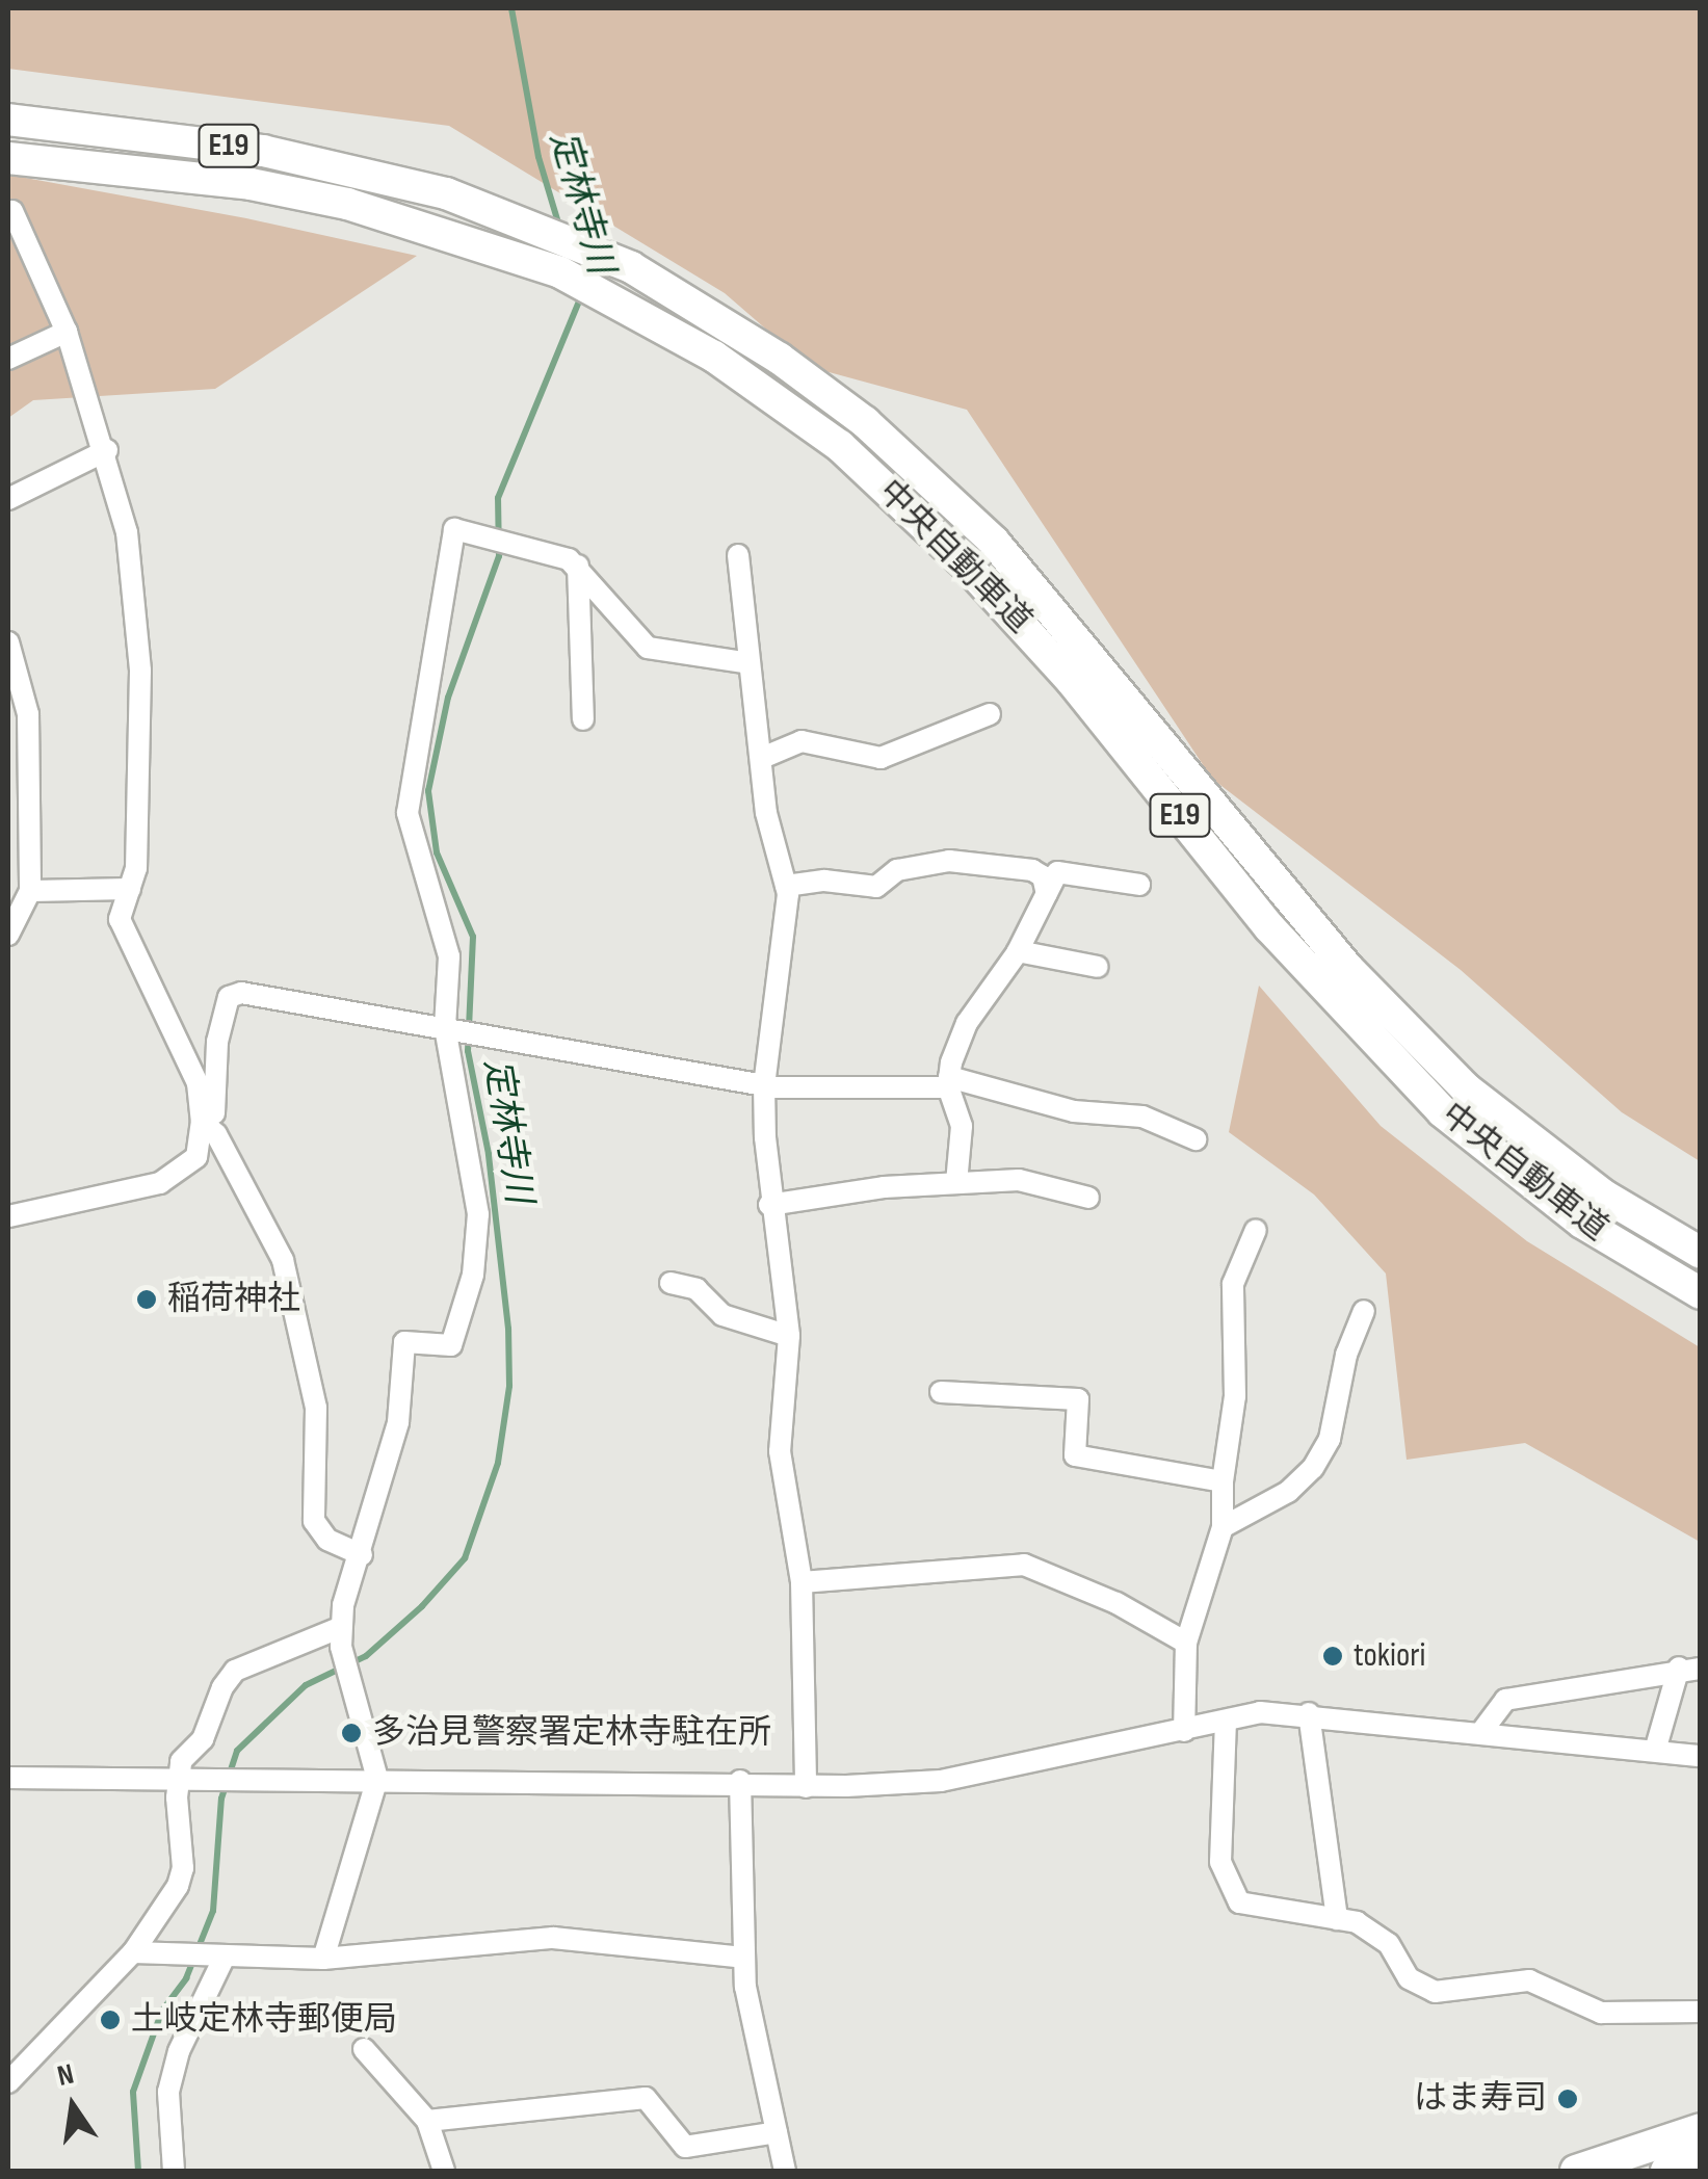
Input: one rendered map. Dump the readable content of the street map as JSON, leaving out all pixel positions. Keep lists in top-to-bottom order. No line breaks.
{"streets":{"highway":["E19","中央自動車道"]},"water":["定林寺川"],"places":["稲荷神社","tokiori","多治見警察署定林寺駐在所","土岐定林寺郵便局","はま寿司"],"north":"top"}
